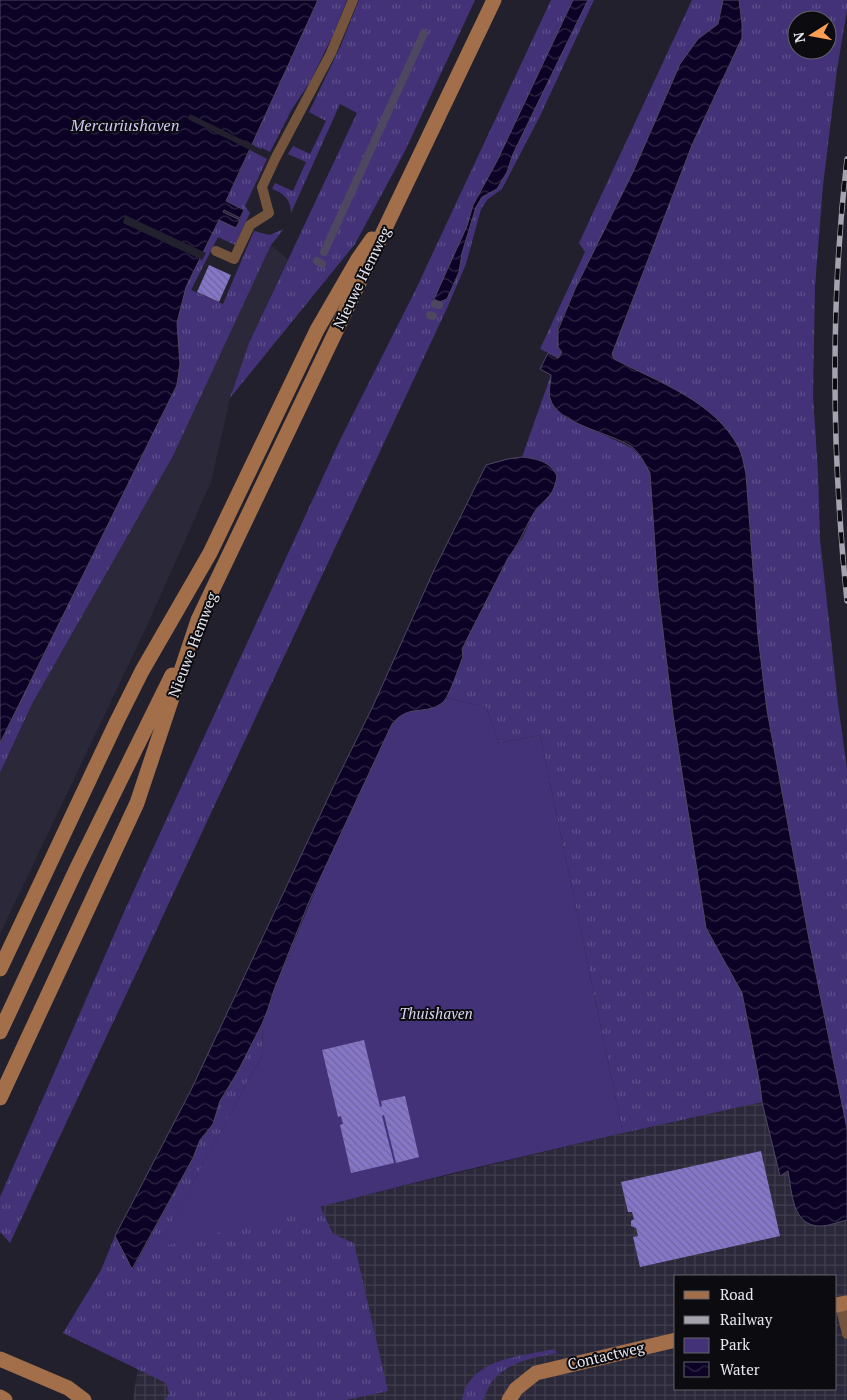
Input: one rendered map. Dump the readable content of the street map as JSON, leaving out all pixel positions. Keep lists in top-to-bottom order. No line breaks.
{"streets":{"main road":["Nieuwe Hemweg","Contactweg"]},"water":["Mercuriushaven"],"parks":["Thuishaven"],"legend":["Road","Railway","Park","Water"],"north":"left"}
